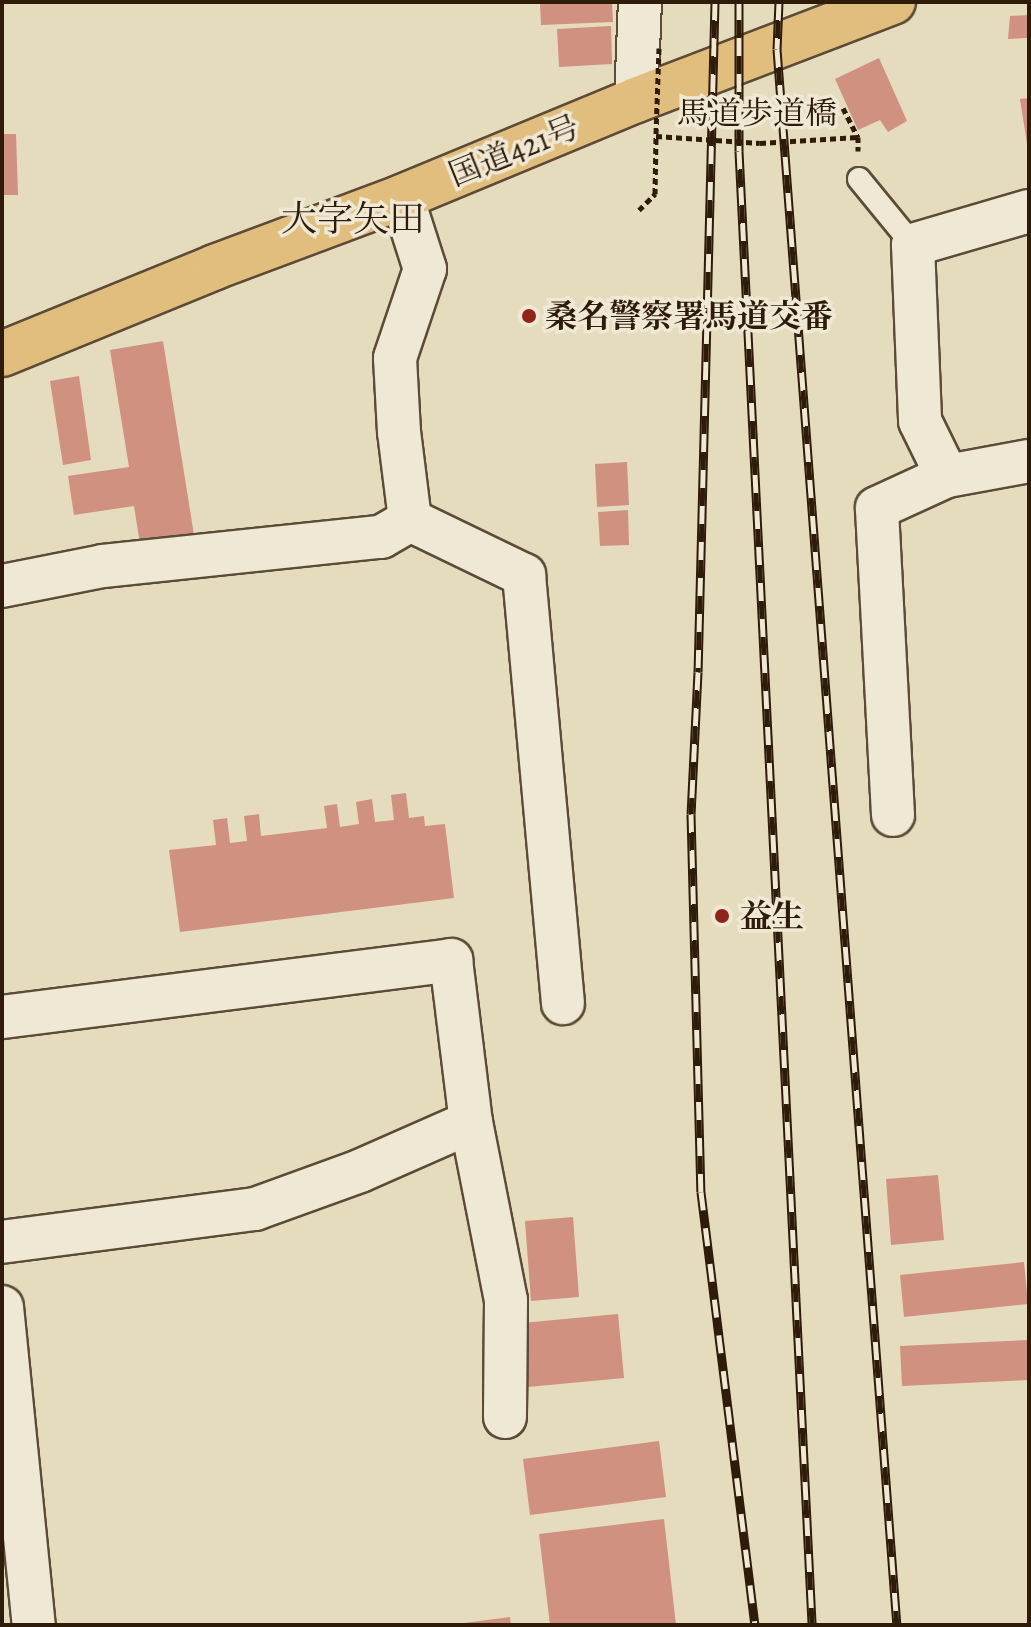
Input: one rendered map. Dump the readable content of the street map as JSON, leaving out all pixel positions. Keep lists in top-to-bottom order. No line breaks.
{"streets":{"highway":["国道421号"],"path":["馬道歩道橋"]},"crossings":[["馬道歩道橋","国道421号"]],"districts":["大字矢田"],"places":["桑名警察署馬道交番","益生"]}
